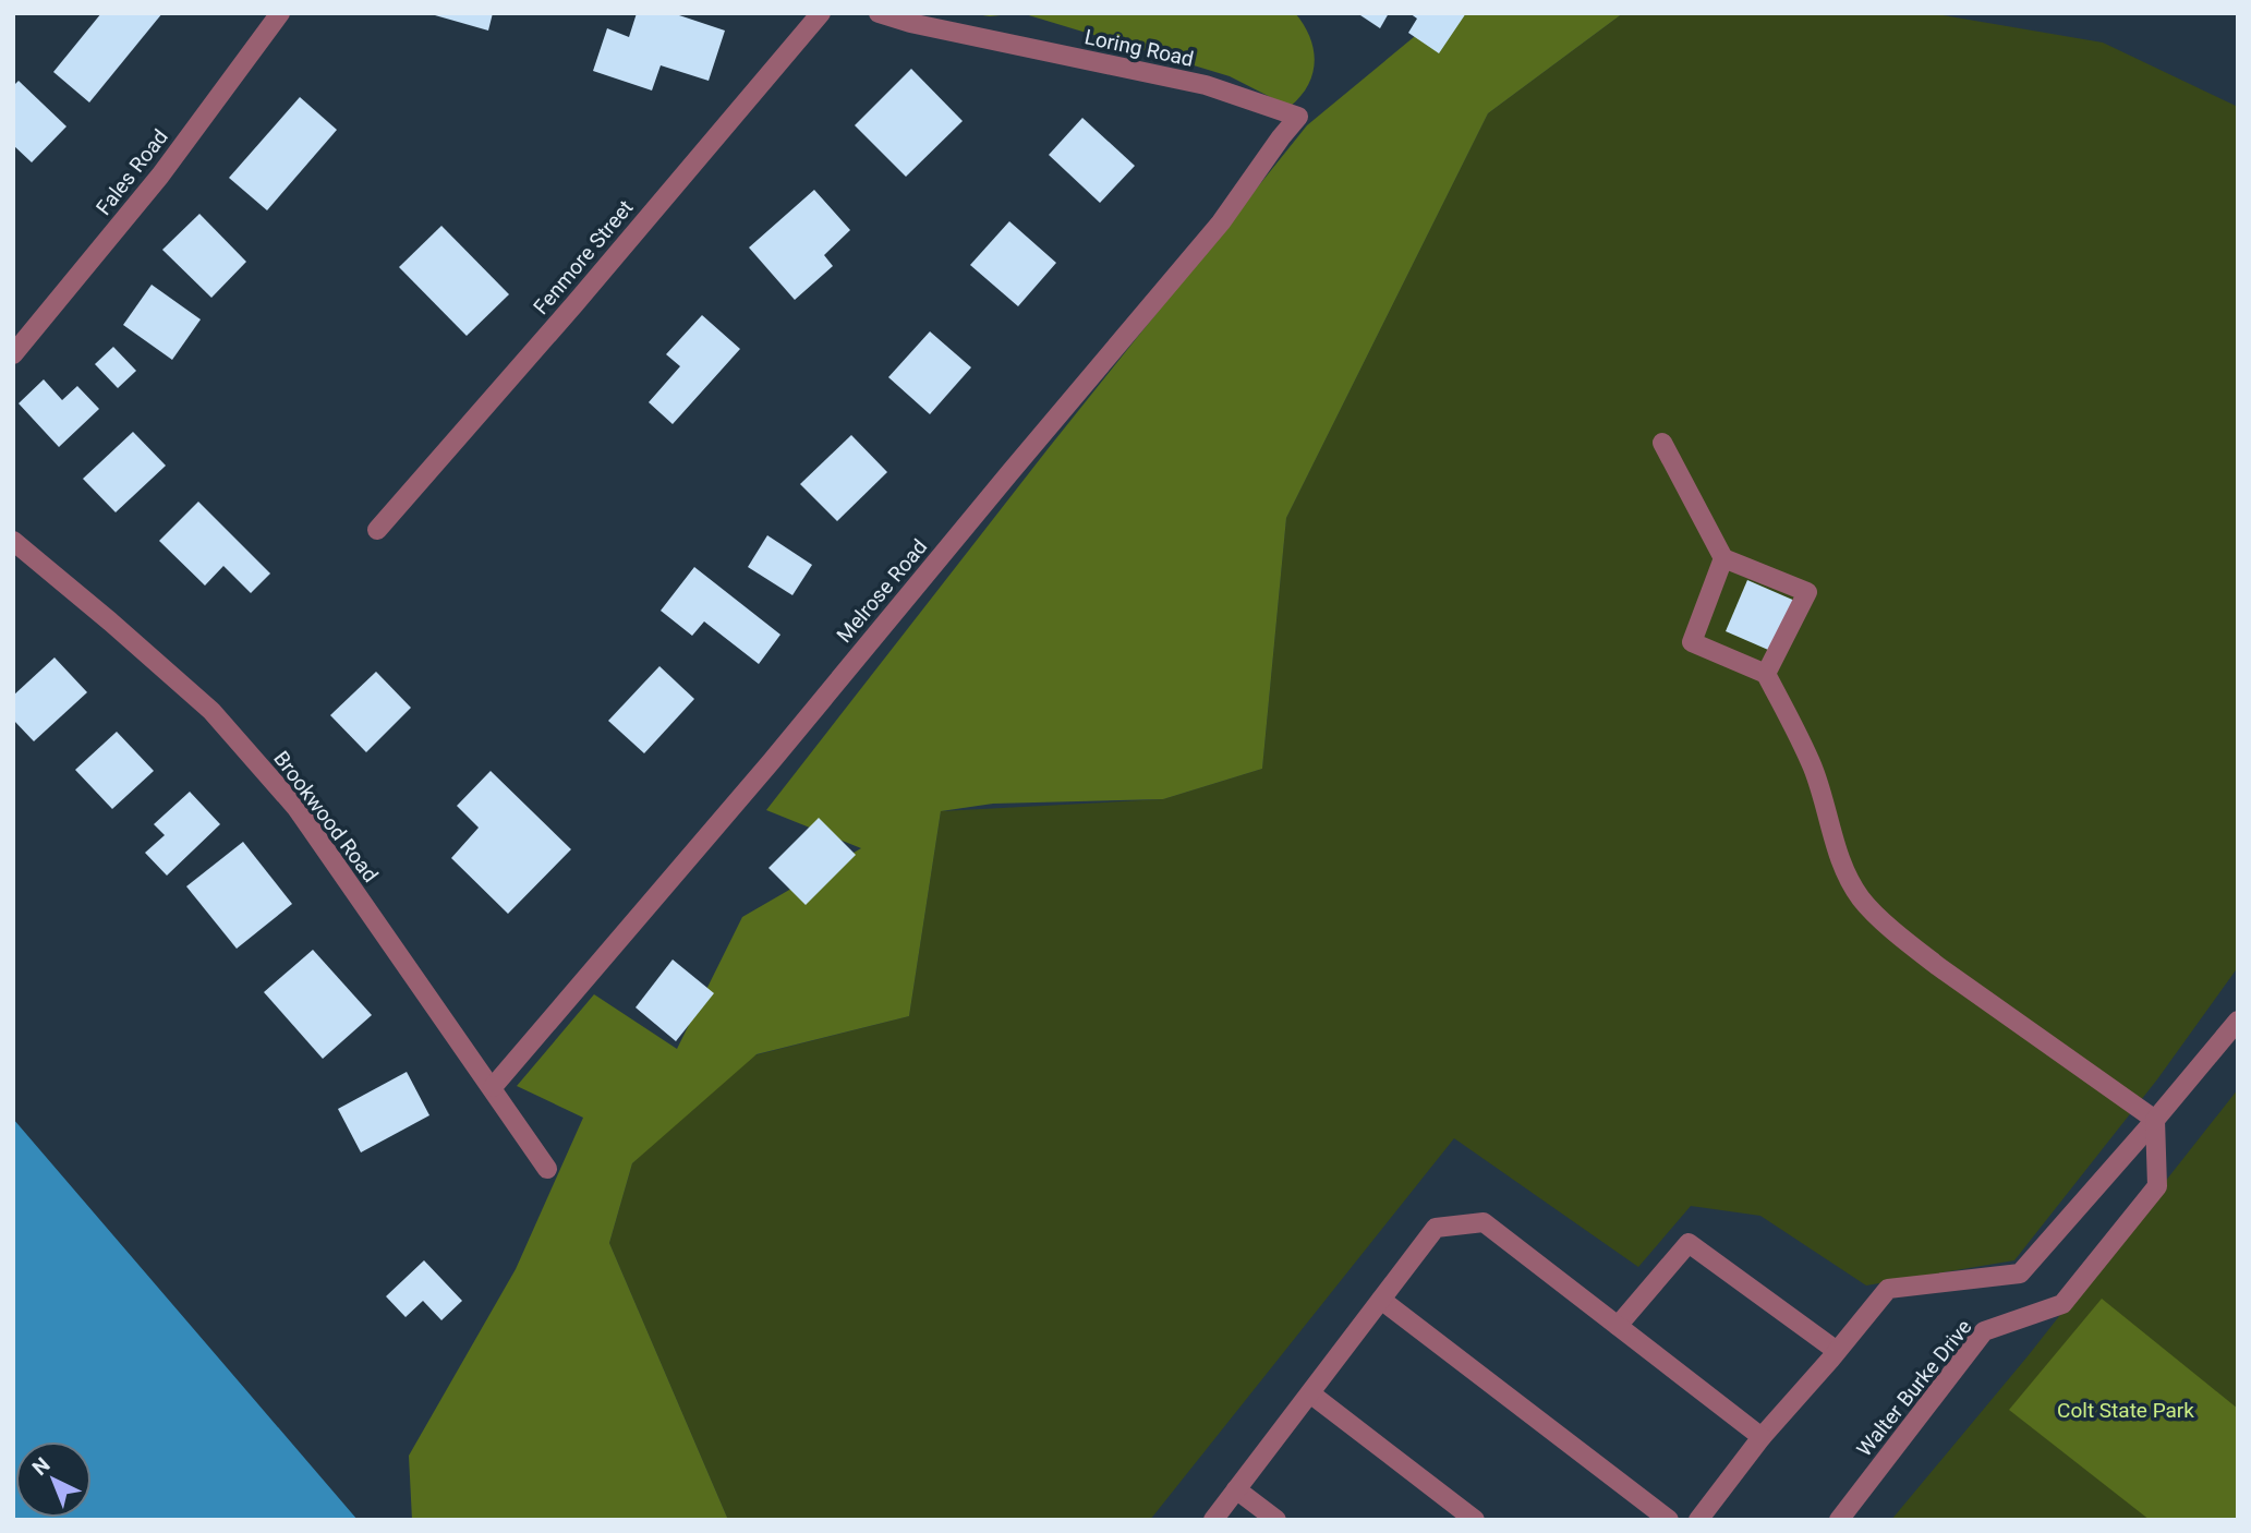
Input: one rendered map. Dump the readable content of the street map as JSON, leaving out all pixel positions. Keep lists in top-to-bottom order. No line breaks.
{"streets":{"street":["Loring Road","Fales Road","Fenmore Street","Melrose Road","Brookwood Road","Walter Burke Drive"]},"crossings":[["Loring Road","Melrose Road"],["Melrose Road","Brookwood Road"]],"parks":["Colt State Park"],"north":"top left"}
